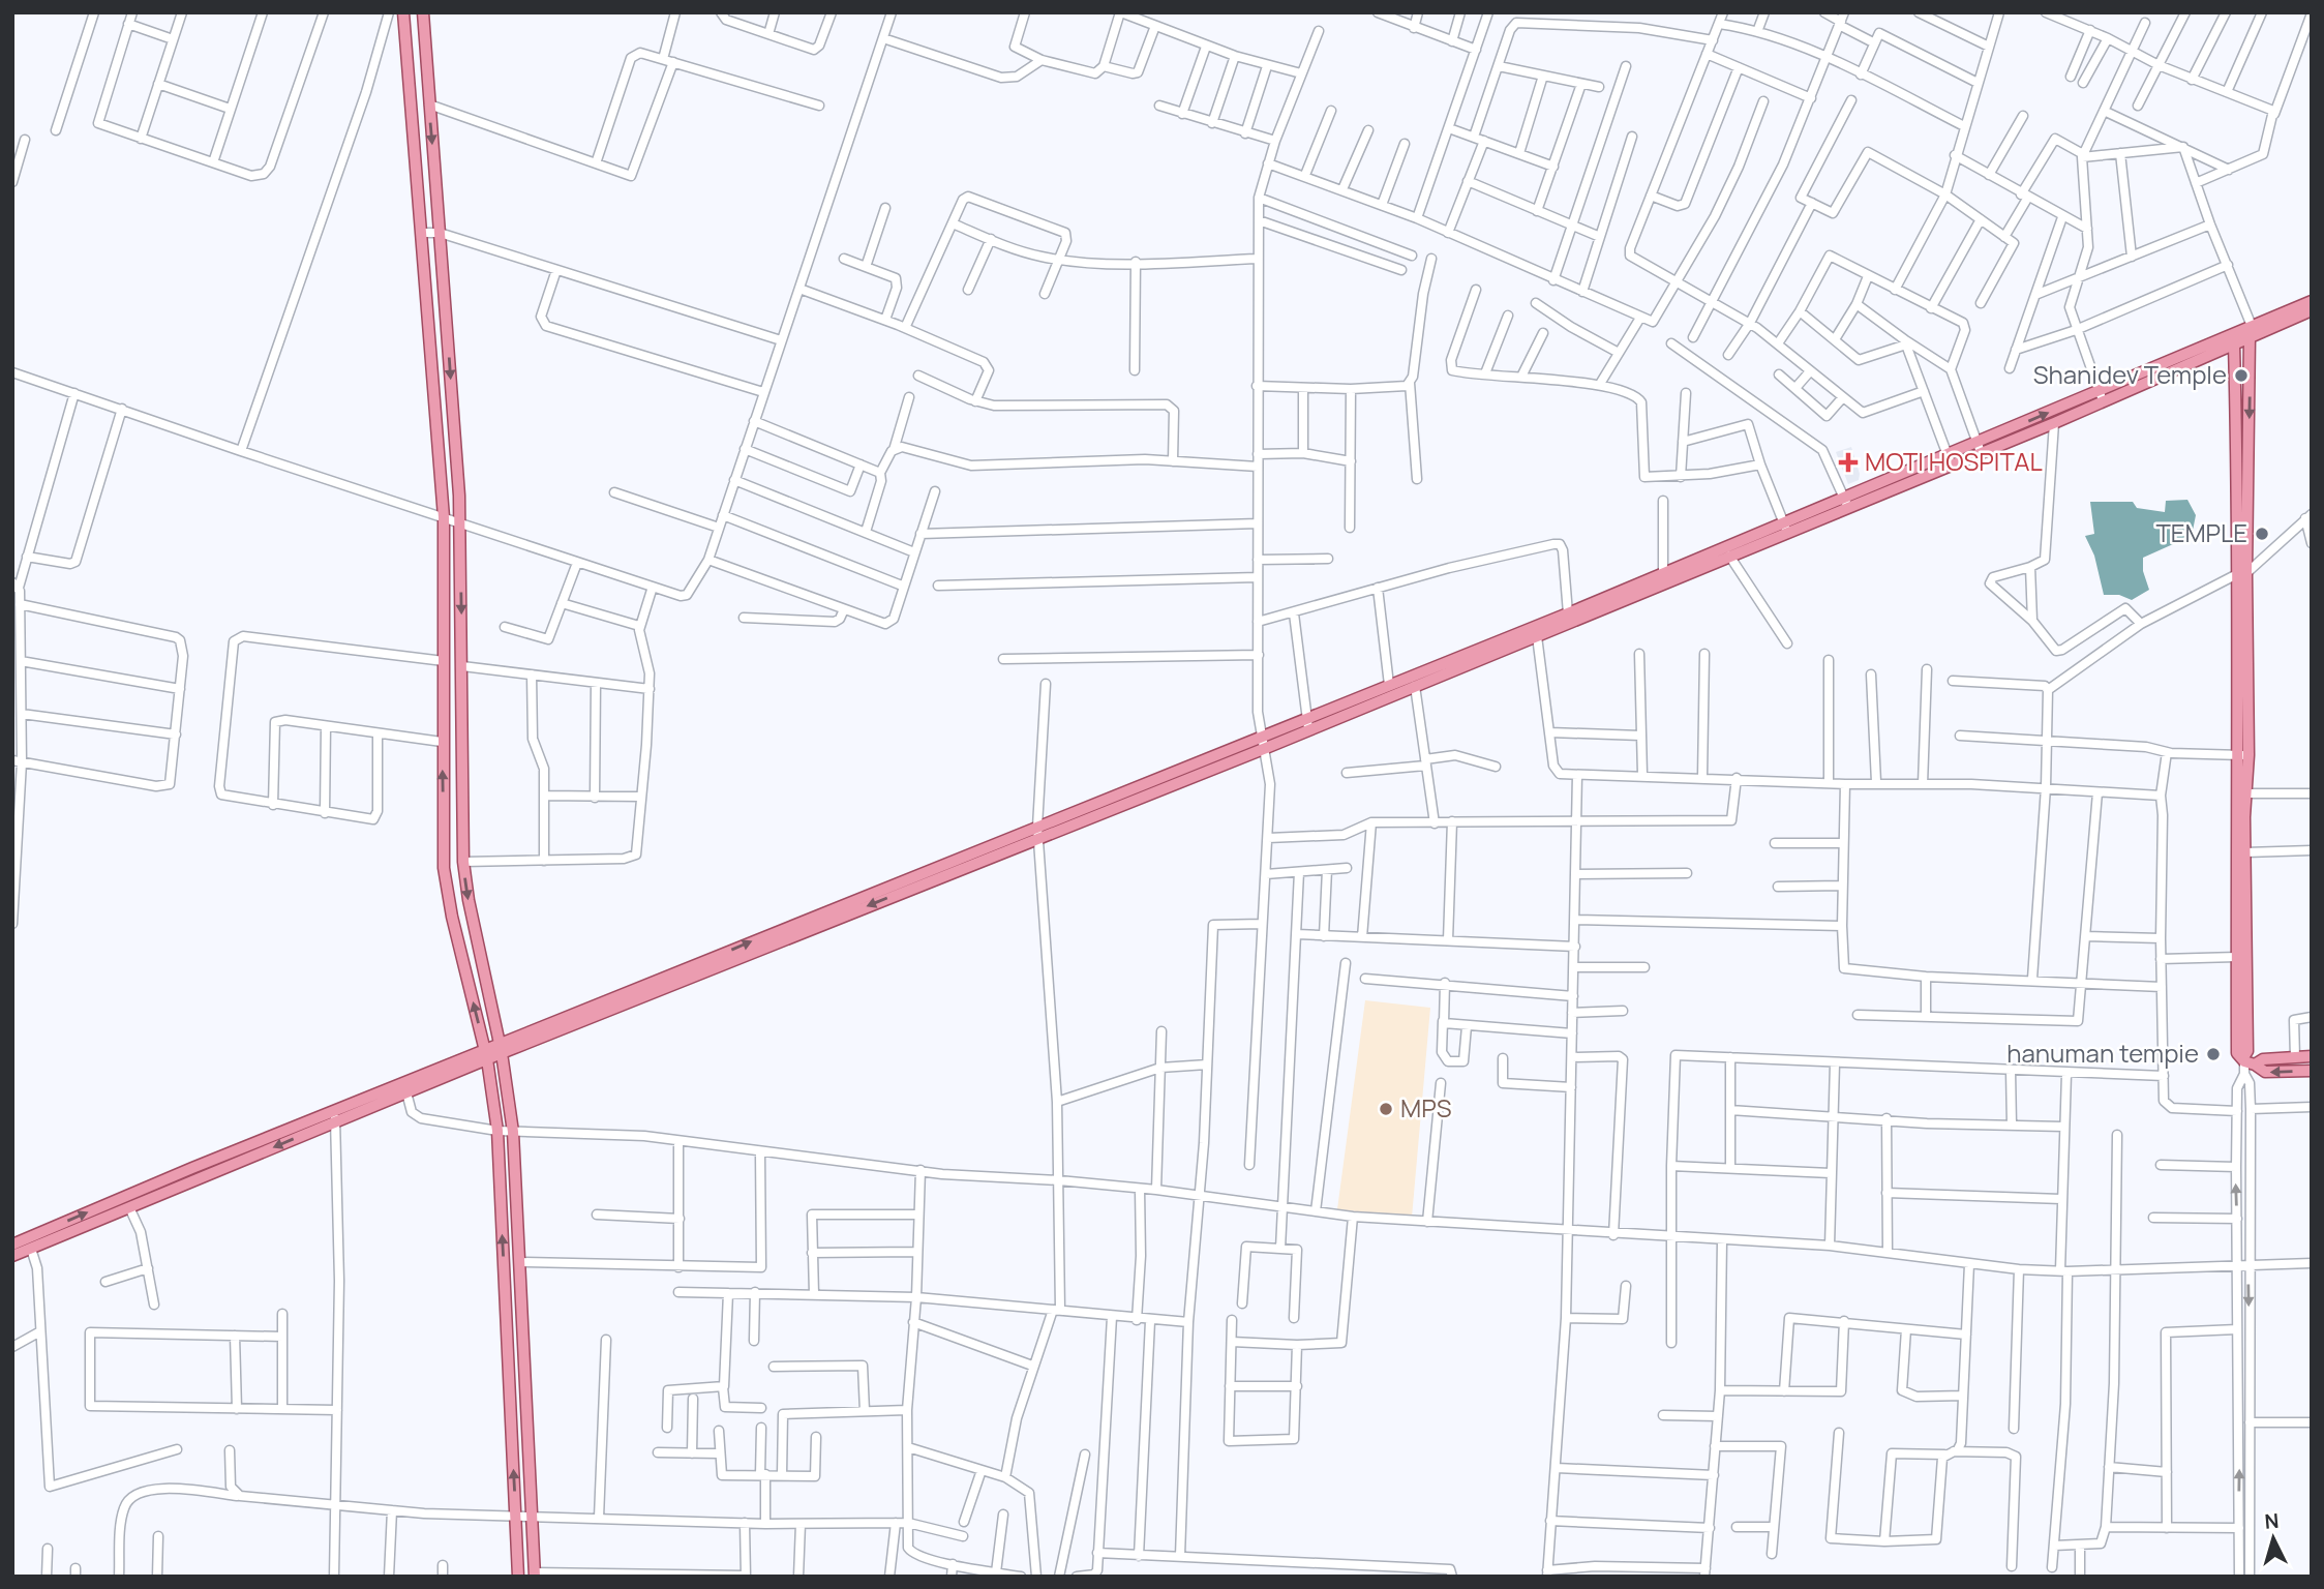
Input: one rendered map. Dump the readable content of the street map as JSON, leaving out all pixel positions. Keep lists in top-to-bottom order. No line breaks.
{"places":{"other":["Shanidev Temple","TEMPLE","hanuman tempie","MPS"],"health":["MOTI HOSPITAL"]},"north":"top"}
